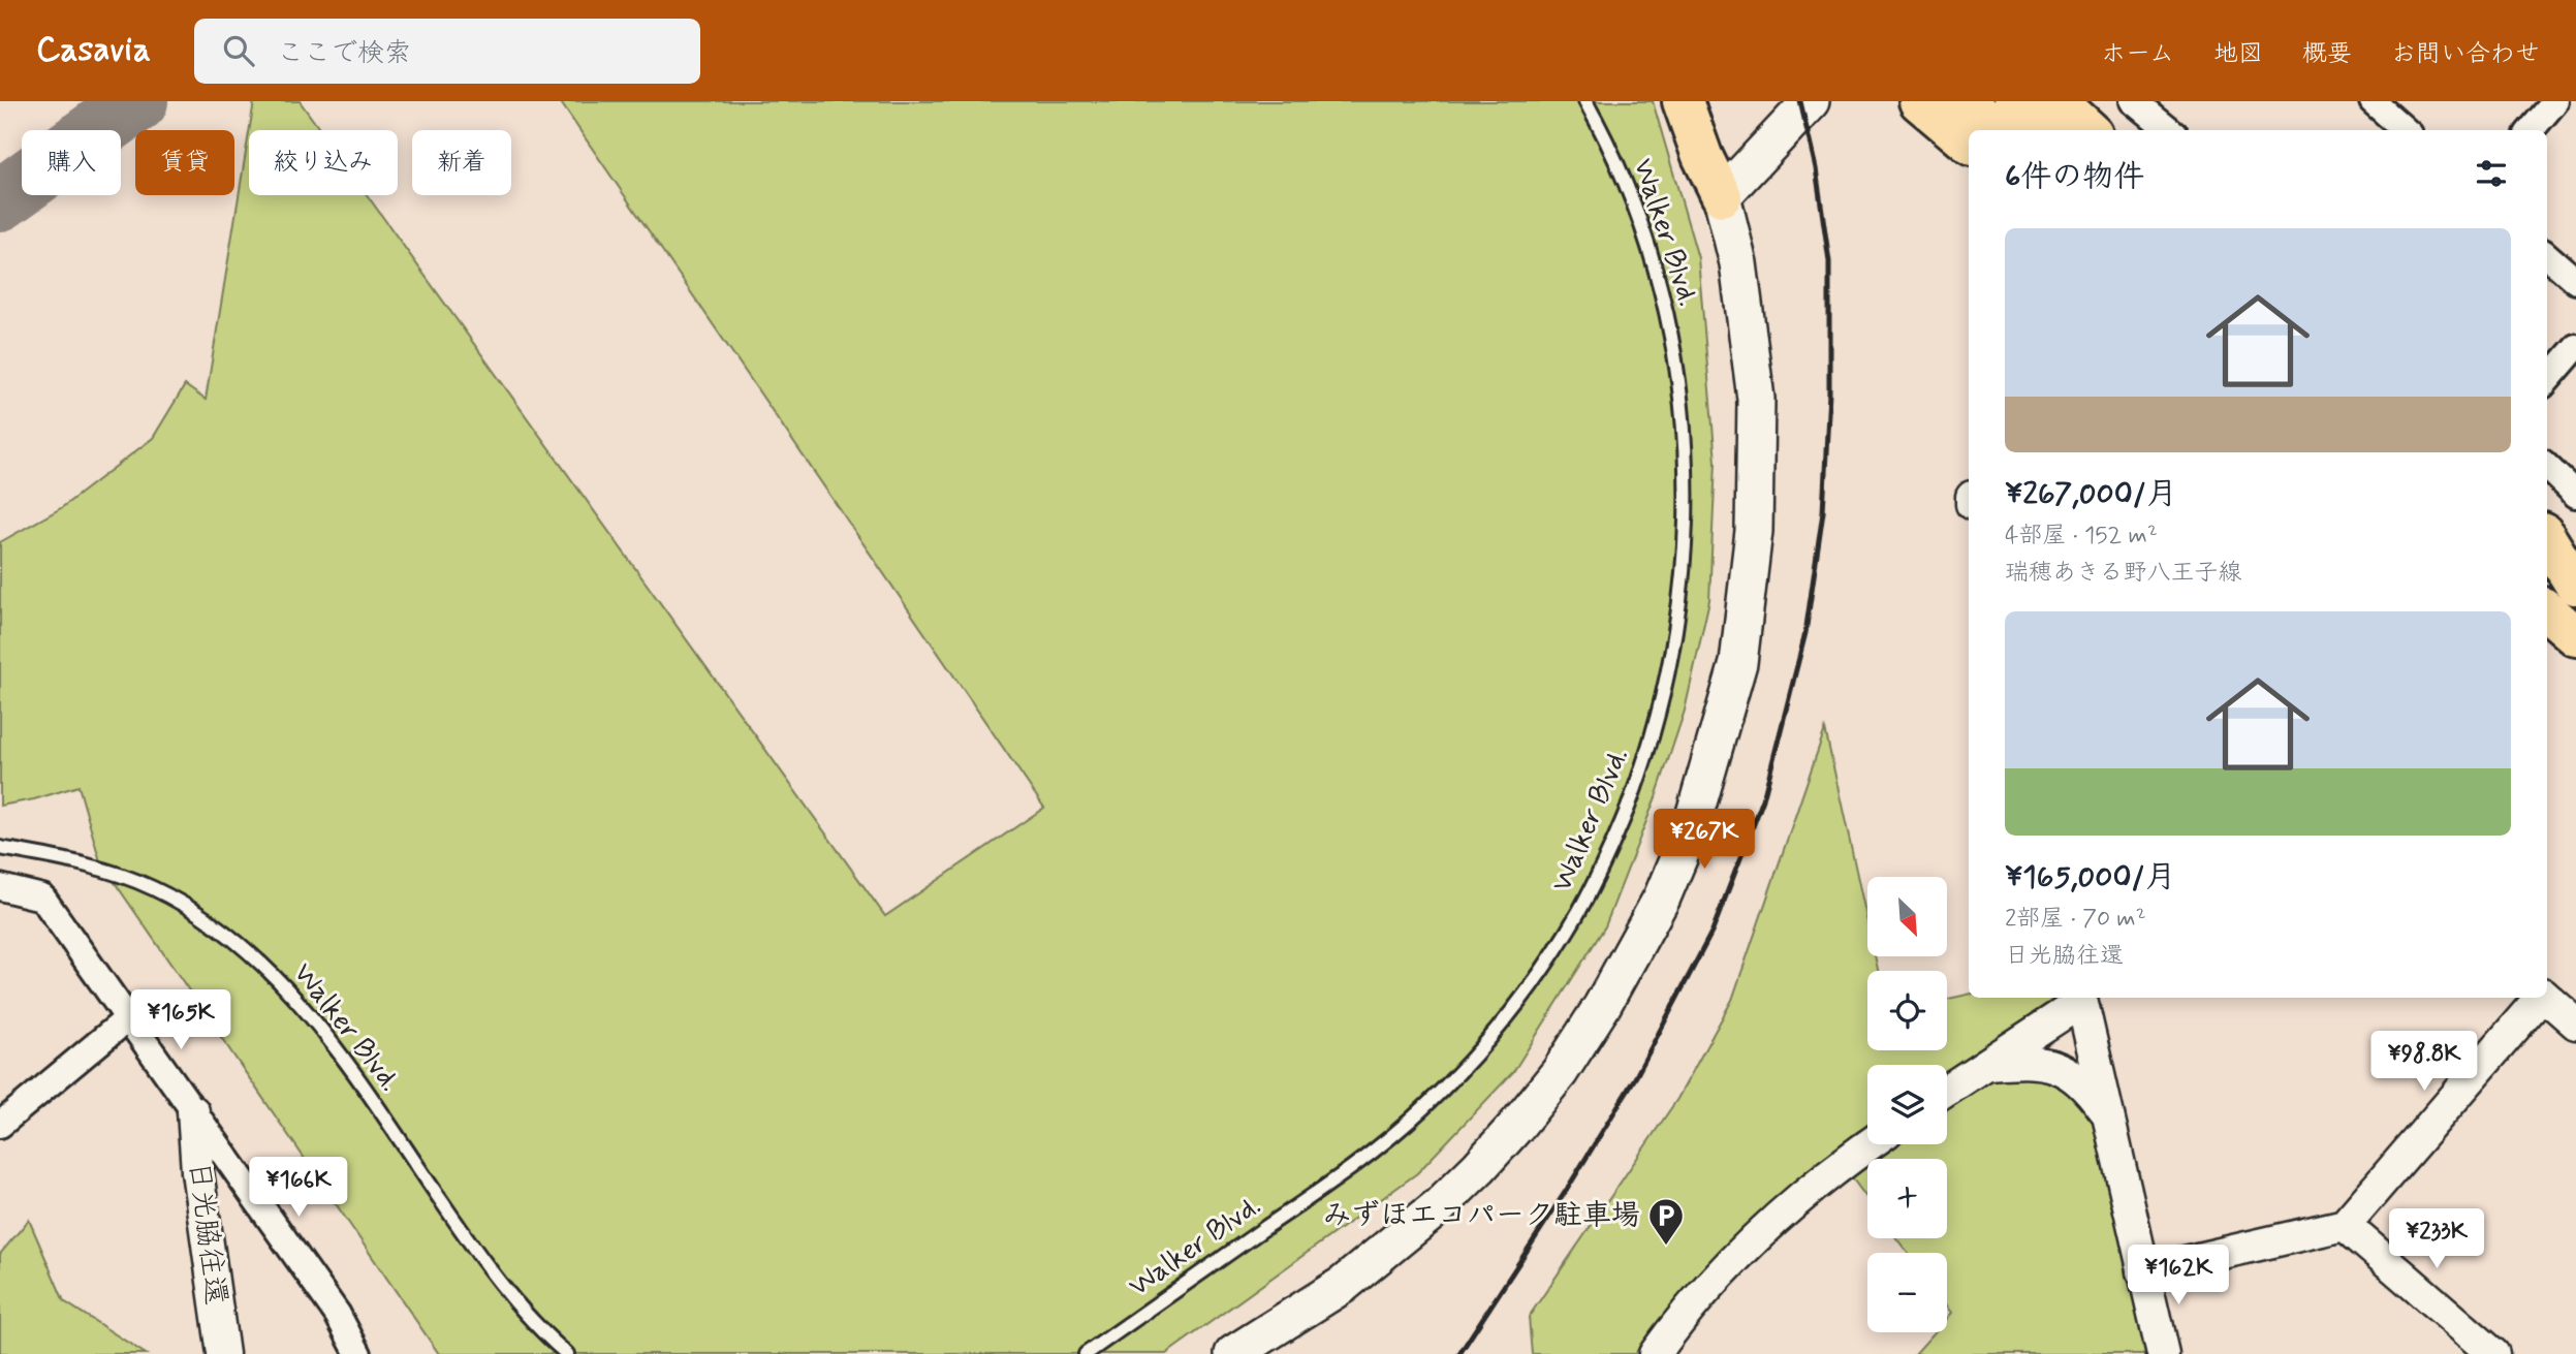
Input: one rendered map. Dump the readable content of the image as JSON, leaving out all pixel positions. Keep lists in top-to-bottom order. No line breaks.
{"streets":{"street":["日光脇往還"],"lane":["Walker Blvd."]},"places":{"parking":["みずほエコパーク駐車場"]},"north":"bottom right","page":{"header":"Casavia","search":"ここで検索","nav":["ホーム","地図","概要","お問い合わせ"],"chip":["購入","賃貸","絞り込み","新着"],"heading":"6件の物件","list":[{"name":"¥267,000/月","note":"4部屋 · 152 m² · 瑞穂あきる野八王子線"},{"name":"¥165,000/月","note":"2部屋 · 70 m² · 日光脇往還"}],"price":["¥267K","¥165K","¥98.8K","¥166K","¥233K","¥162K"],"map_buttons":["+","−"]}}
